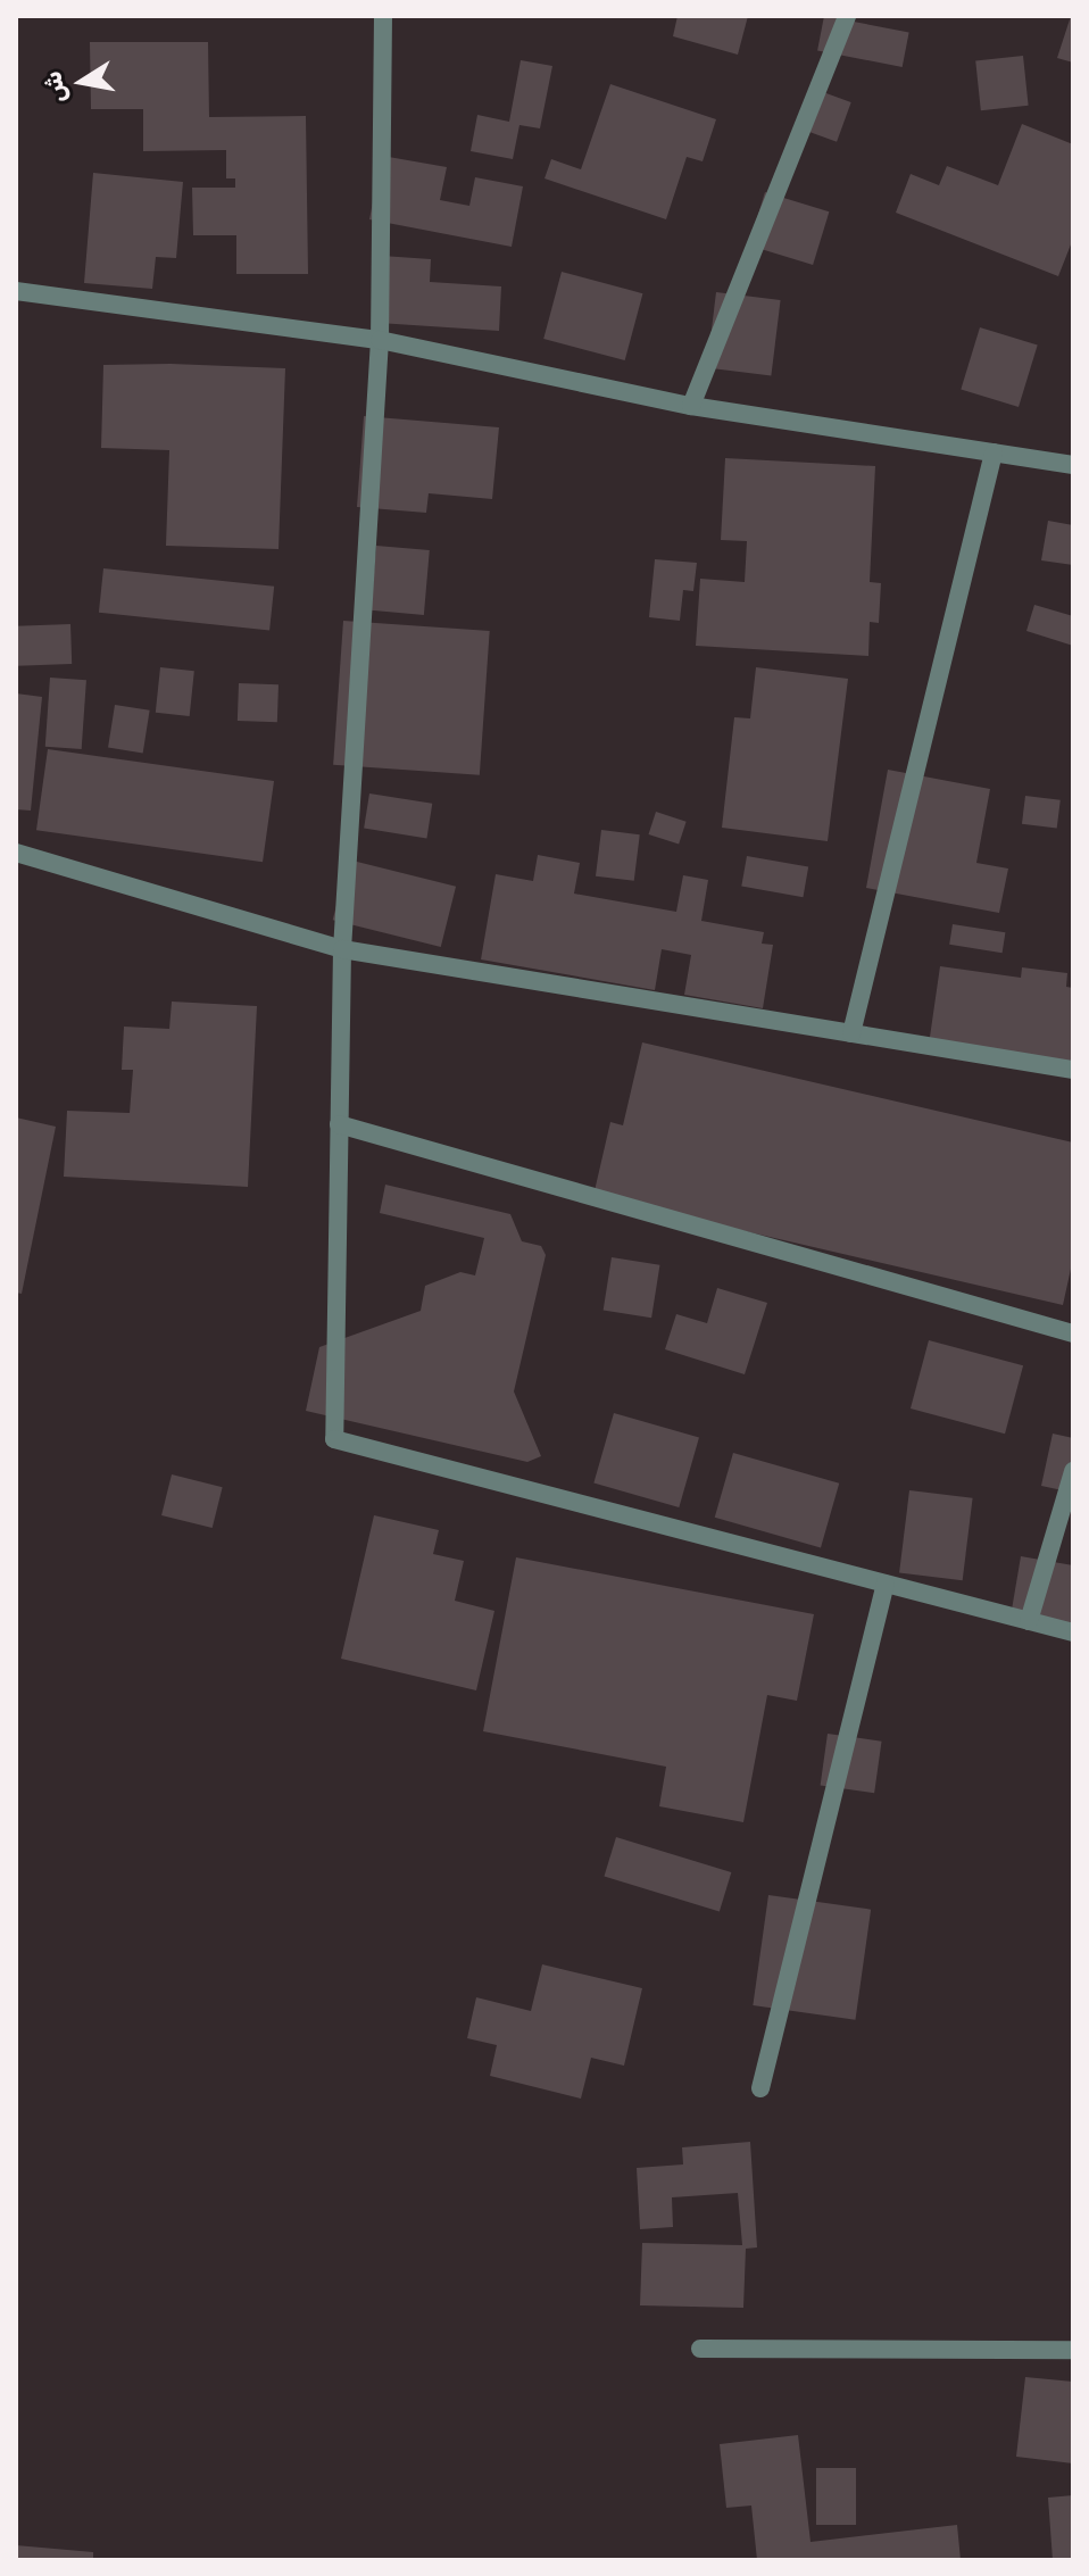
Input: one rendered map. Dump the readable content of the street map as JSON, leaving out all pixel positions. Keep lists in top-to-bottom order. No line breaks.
{"north":"left"}
